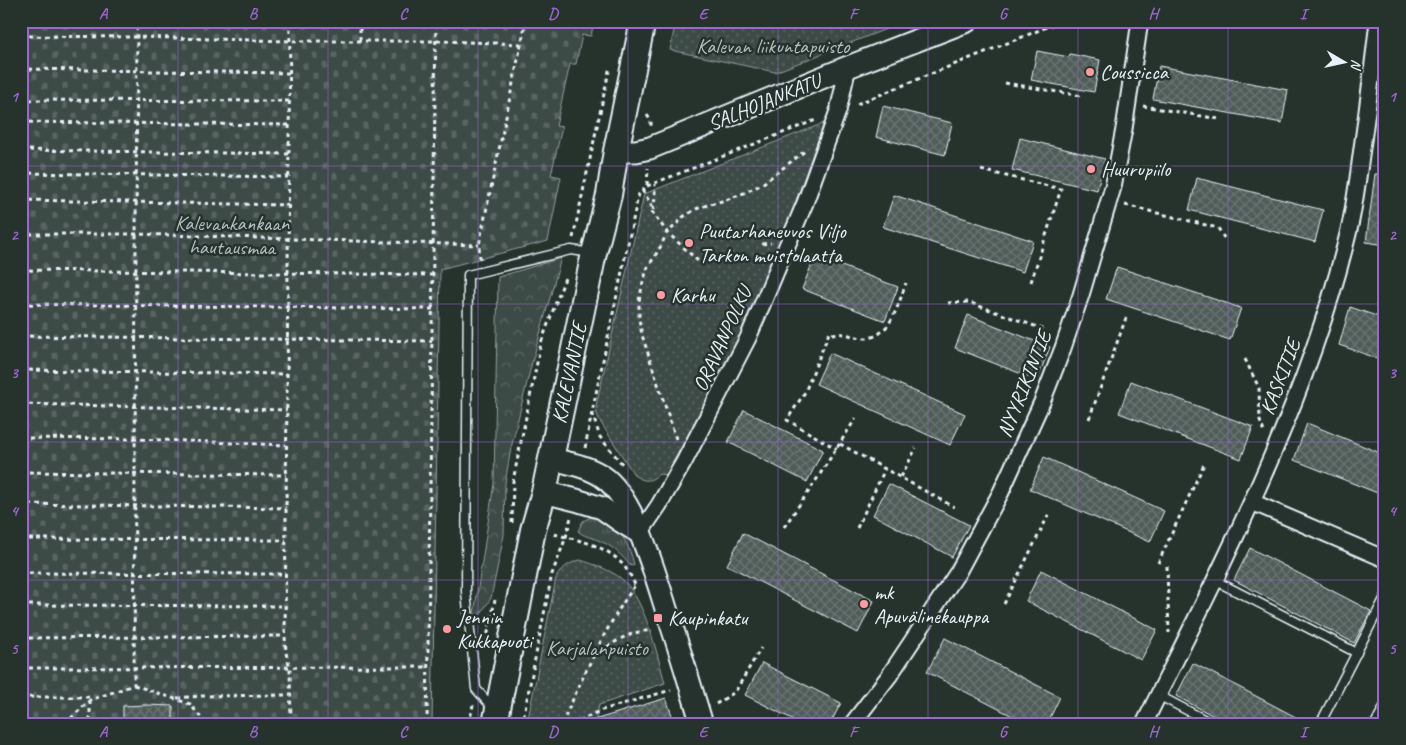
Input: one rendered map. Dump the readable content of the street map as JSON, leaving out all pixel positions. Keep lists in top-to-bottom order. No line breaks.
{"streets":{"main road":["KALEVANTIE"],"street":["SALHOJANKATU","ORAVANPOLKU","KASKITIE","NYYRIKINTIE"]},"crossings":[["SALHOJANKATU","ORAVANPOLKU"],["SALHOJANKATU","KALEVANTIE"]],"parks":["Kalevan liikuntapuisto","Kalevankankaan hautausmaa","Karjalanpuisto"],"places":{"other":["Coussicca","Huurupiilo","Puutarhaneuvos Viljo Tarkon muistolaatta","Karhu","mk Apuvälinekauppa","Jennin Kukkapuoti"],"transit":["Kaupinkatu"]},"north":"right","grid":{"columns":["A","B","C","D","E","F","G","H","I"],"rows":["1","2","3","4","5"]}}
